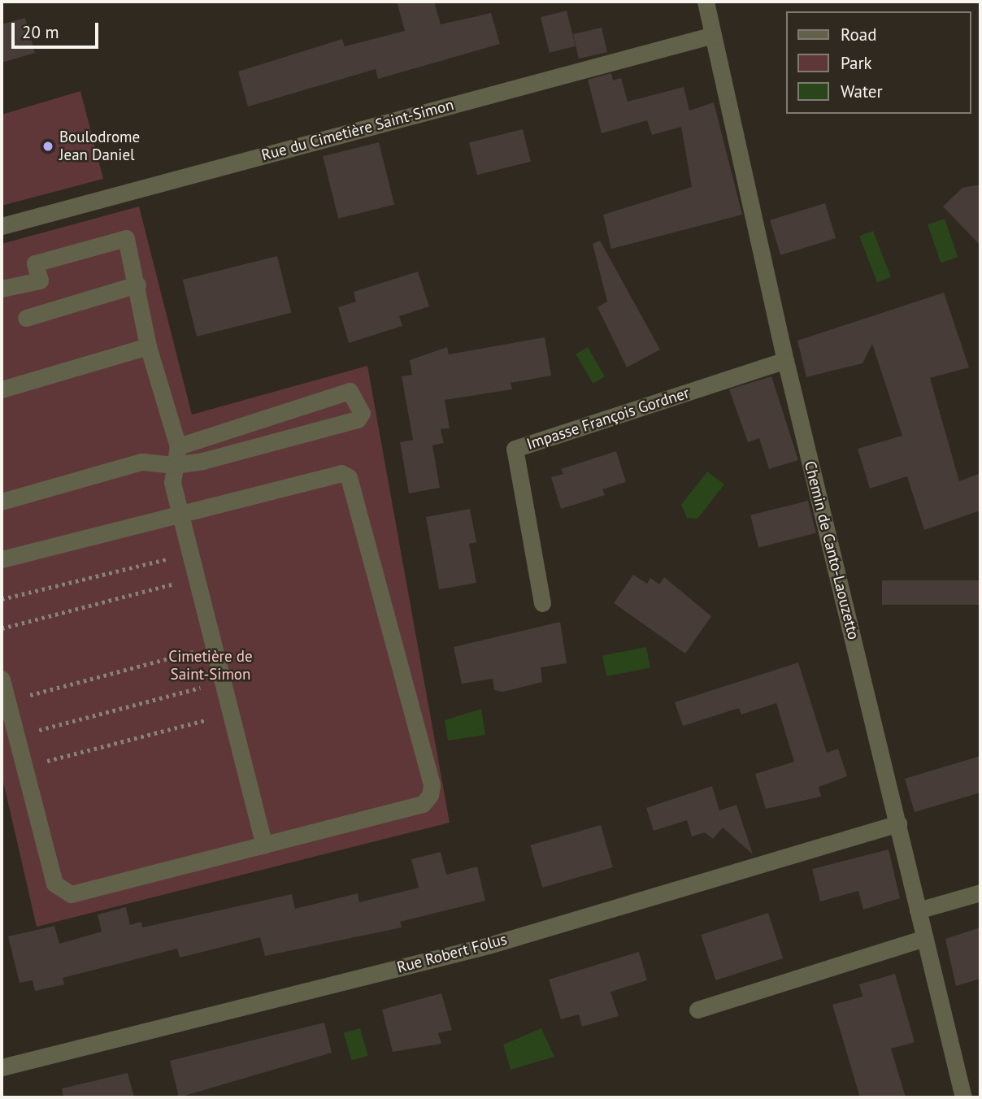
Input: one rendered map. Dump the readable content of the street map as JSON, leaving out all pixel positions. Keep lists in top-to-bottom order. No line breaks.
{"streets":{"street":["Rue du Cimetière Saint-Simon","Impasse François Gordner","Chemin de Canto-Laouzetto","Rue Robert Folus"]},"crossings":[["Rue du Cimetière Saint-Simon","Chemin de Canto-Laouzetto"],["Impasse François Gordner","Chemin de Canto-Laouzetto"],["Chemin de Canto-Laouzetto","Rue Robert Folus"]],"parks":["Cimetière de Saint-Simon"],"places":["Boulodrome Jean Daniel"],"legend":["Road","Park","Water"],"scale_bar":"20 m"}
